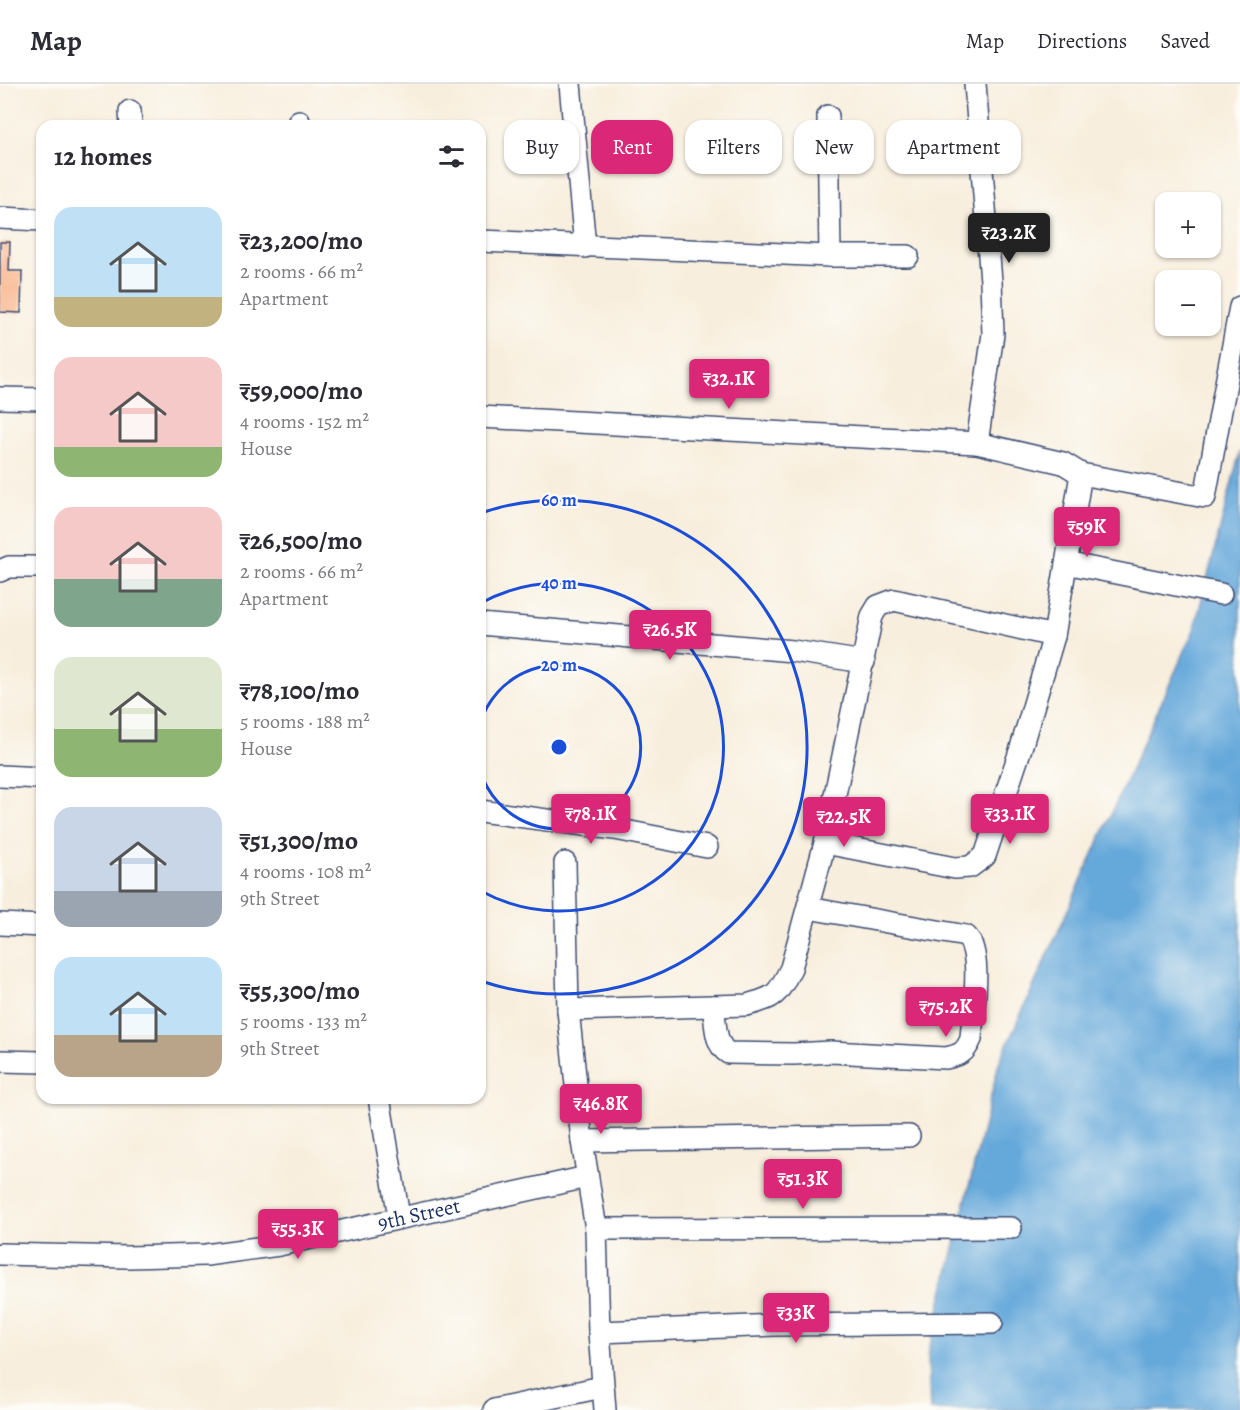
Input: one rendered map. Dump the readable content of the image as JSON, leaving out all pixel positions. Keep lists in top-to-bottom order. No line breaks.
{"streets":{"street":["9th Street"]},"page":{"header":"Map","nav":["Map","Directions","Saved"],"chip":["Buy","Rent","Filters","New","Apartment"],"heading":"12 homes","map_buttons":["+","−"],"list":[{"name":"₹23,200/mo","note":"2 rooms · 66 m² · Apartment"},{"name":"₹59,000/mo","note":"4 rooms · 152 m² · House"},{"name":"₹26,500/mo","note":"2 rooms · 66 m² · Apartment"},{"name":"₹78,100/mo","note":"5 rooms · 188 m² · House"},{"name":"₹51,300/mo","note":"4 rooms · 108 m² · 9th Street"},{"name":"₹55,300/mo","note":"5 rooms · 133 m² · 9th Street"}],"price":["₹23.2K","₹32.1K","₹59K","₹26.5K","₹78.1K","₹33.1K","₹22.5K","₹75.2K","₹46.8K","₹51.3K","₹55.3K","₹33K"]},"rings":["60 m","40 m","20 m"]}
